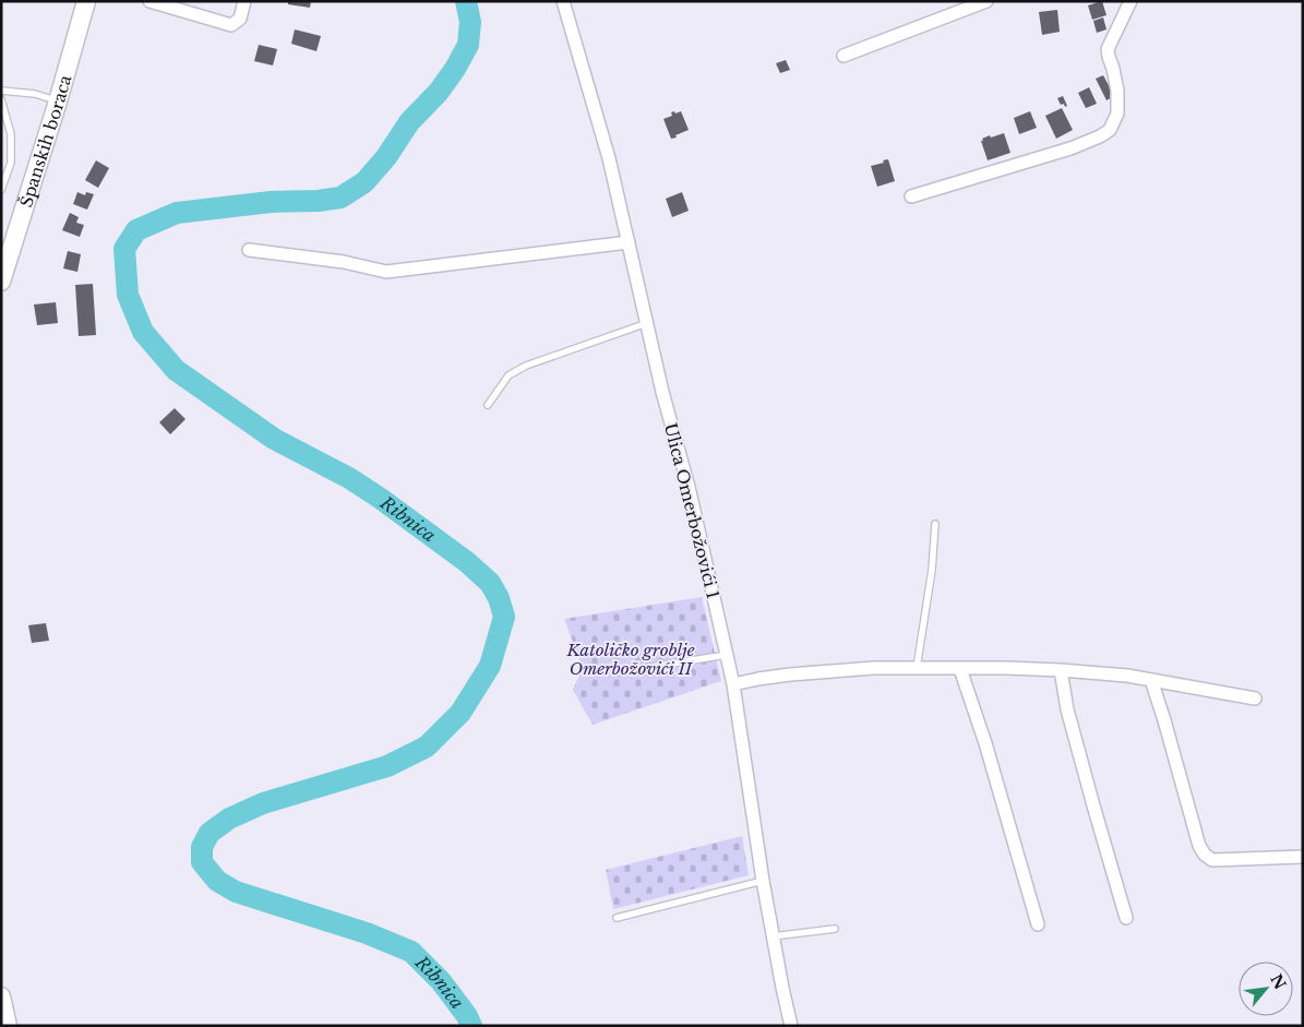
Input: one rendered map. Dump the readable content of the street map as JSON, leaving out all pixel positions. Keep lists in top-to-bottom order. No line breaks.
{"streets":{"main road":["Španskih boraca"],"street":["Ulica Omerbožovići 1"]},"water":["Ribnica"],"parks":["Katoličko groblje Omerbožovići II"],"north":"top right"}
